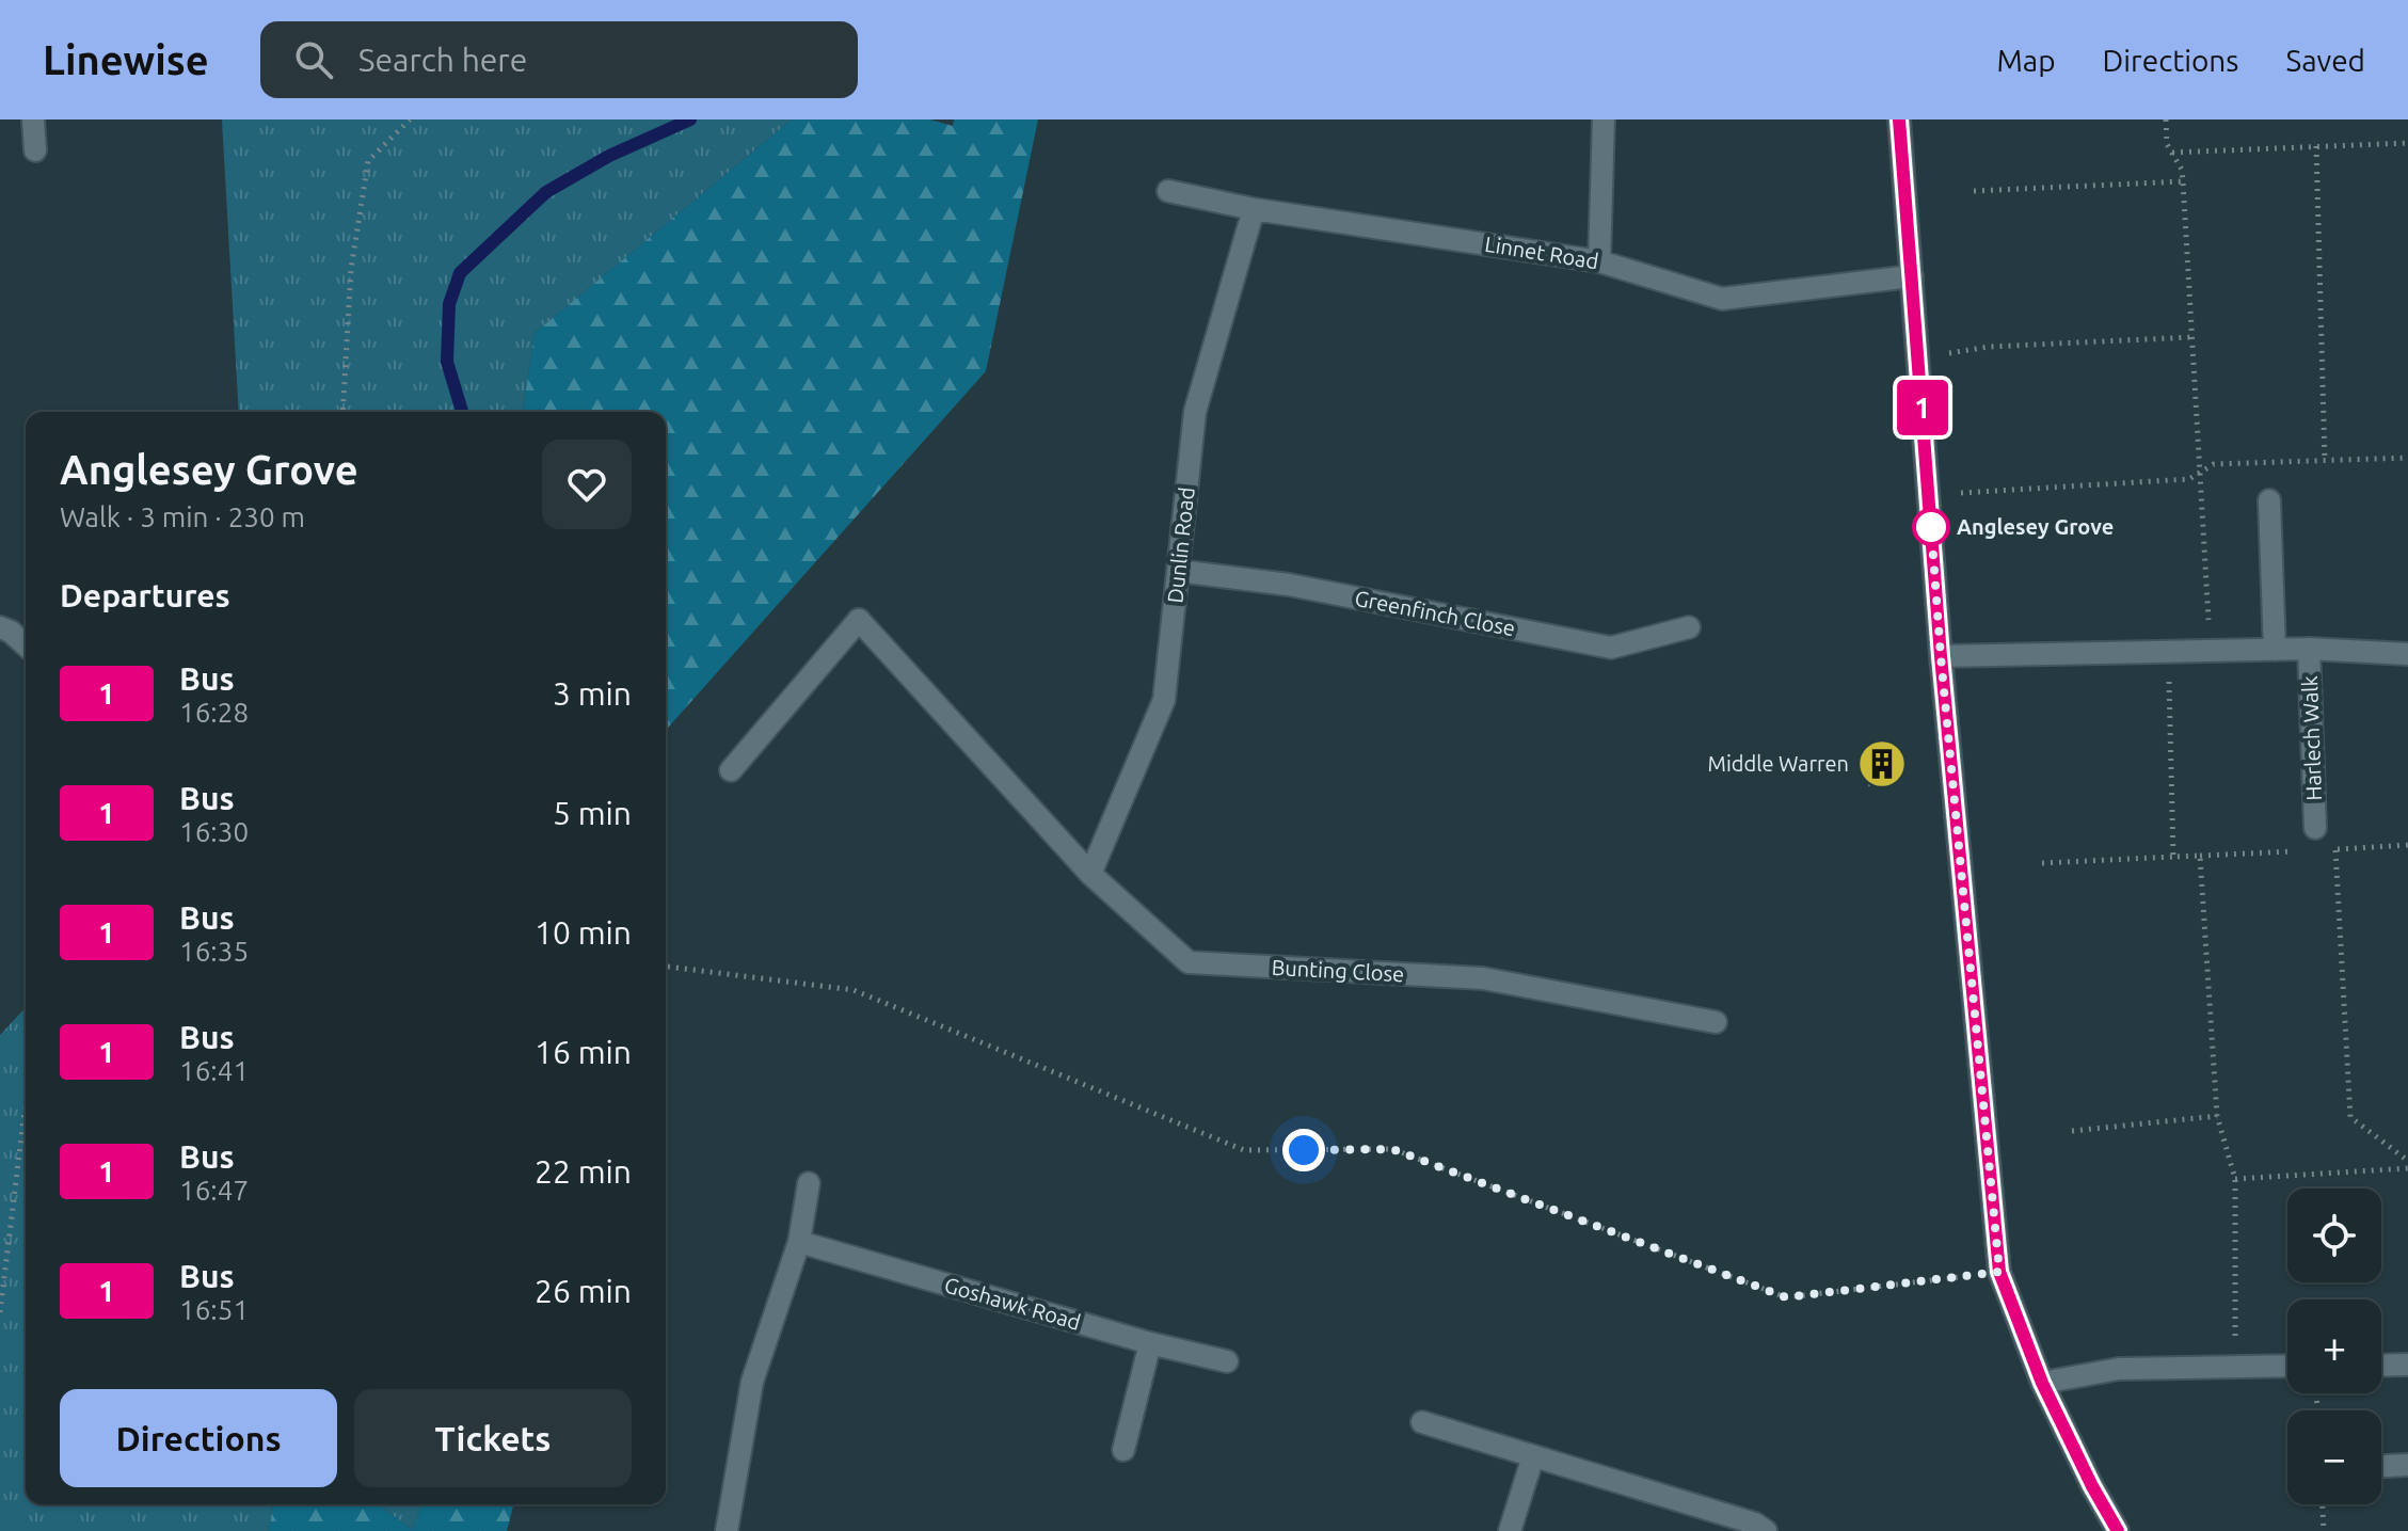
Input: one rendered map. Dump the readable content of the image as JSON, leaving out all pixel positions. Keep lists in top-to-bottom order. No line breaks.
{"streets":{"street":["Linnet Road","Dunlin Road","Greenfinch Close","Harlech Walk","Bunting Close","Goshawk Road"]},"crossings":[["Linnet Road","Dunlin Road"],["Dunlin Road","Greenfinch Close"],["Dunlin Road","Bunting Close"]],"places":{"other":["Anglesey Grove"],"building":["Middle Warren"]},"lines":["bus line 1"],"page":{"header":"Linewise","search":"Search here","nav":["Map","Directions","Saved"],"on_map":"1","heading":[["Anglesey Grove","Walk · 3 min · 230 m"],"Departures"],"list":[{"mark":"1","name":"Bus","note":"16:28","value":"3 min"},{"mark":"1","name":"Bus","note":"16:30","value":"5 min"},{"mark":"1","name":"Bus","note":"16:35","value":"10 min"},{"mark":"1","name":"Bus","note":"16:41","value":"16 min"},{"mark":"1","name":"Bus","note":"16:47","value":"22 min"},{"mark":"1","name":"Bus","note":"16:51","value":"26 min"}],"map_buttons":["+","−"],"buttons":["Directions","Tickets"]}}
